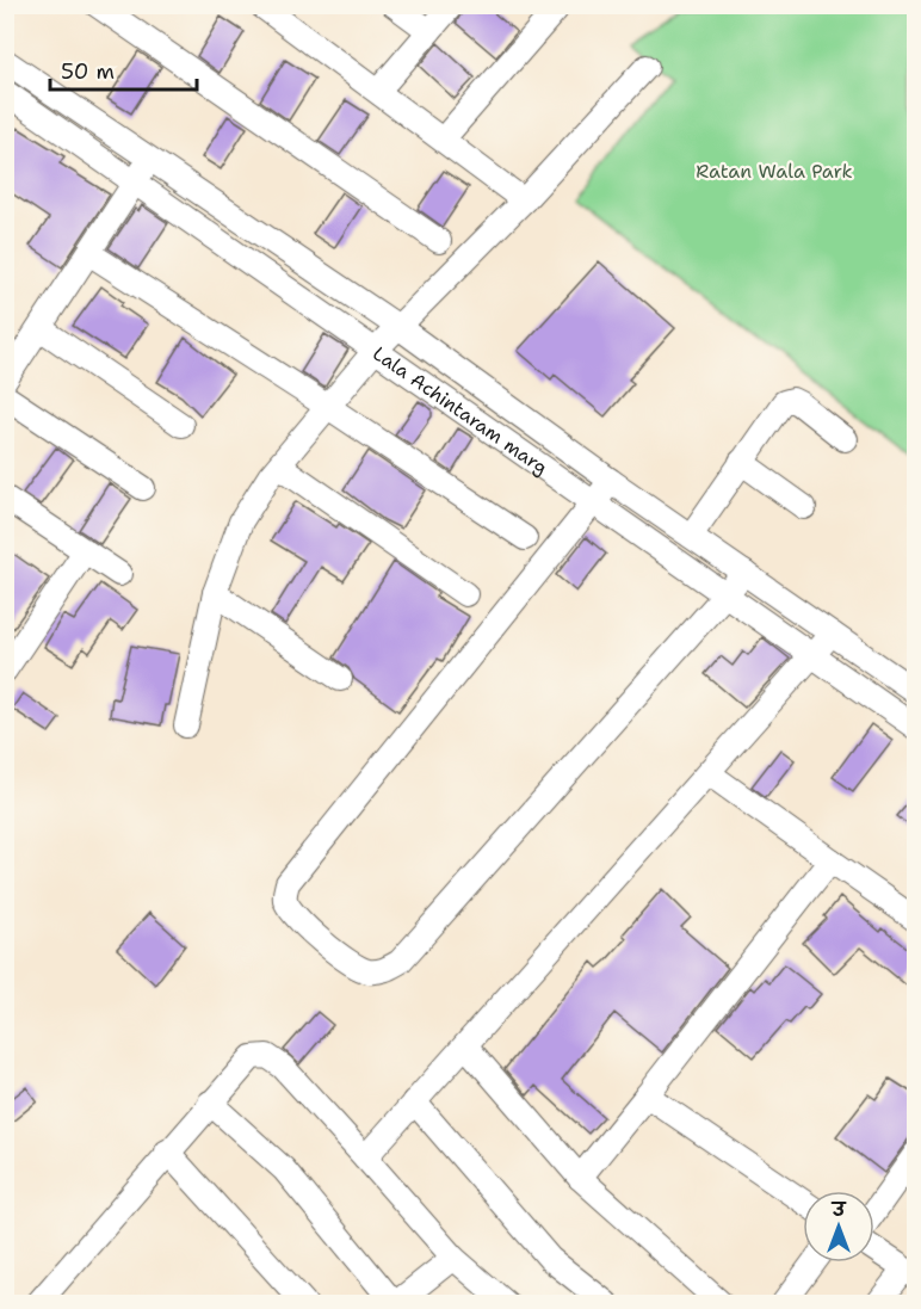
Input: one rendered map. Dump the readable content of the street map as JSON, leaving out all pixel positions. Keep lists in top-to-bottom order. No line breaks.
{"streets":{"street":["Lala Achintaram marg"]},"parks":["Ratan Wala Park"],"scale_bar":"50 m","north":"top"}
